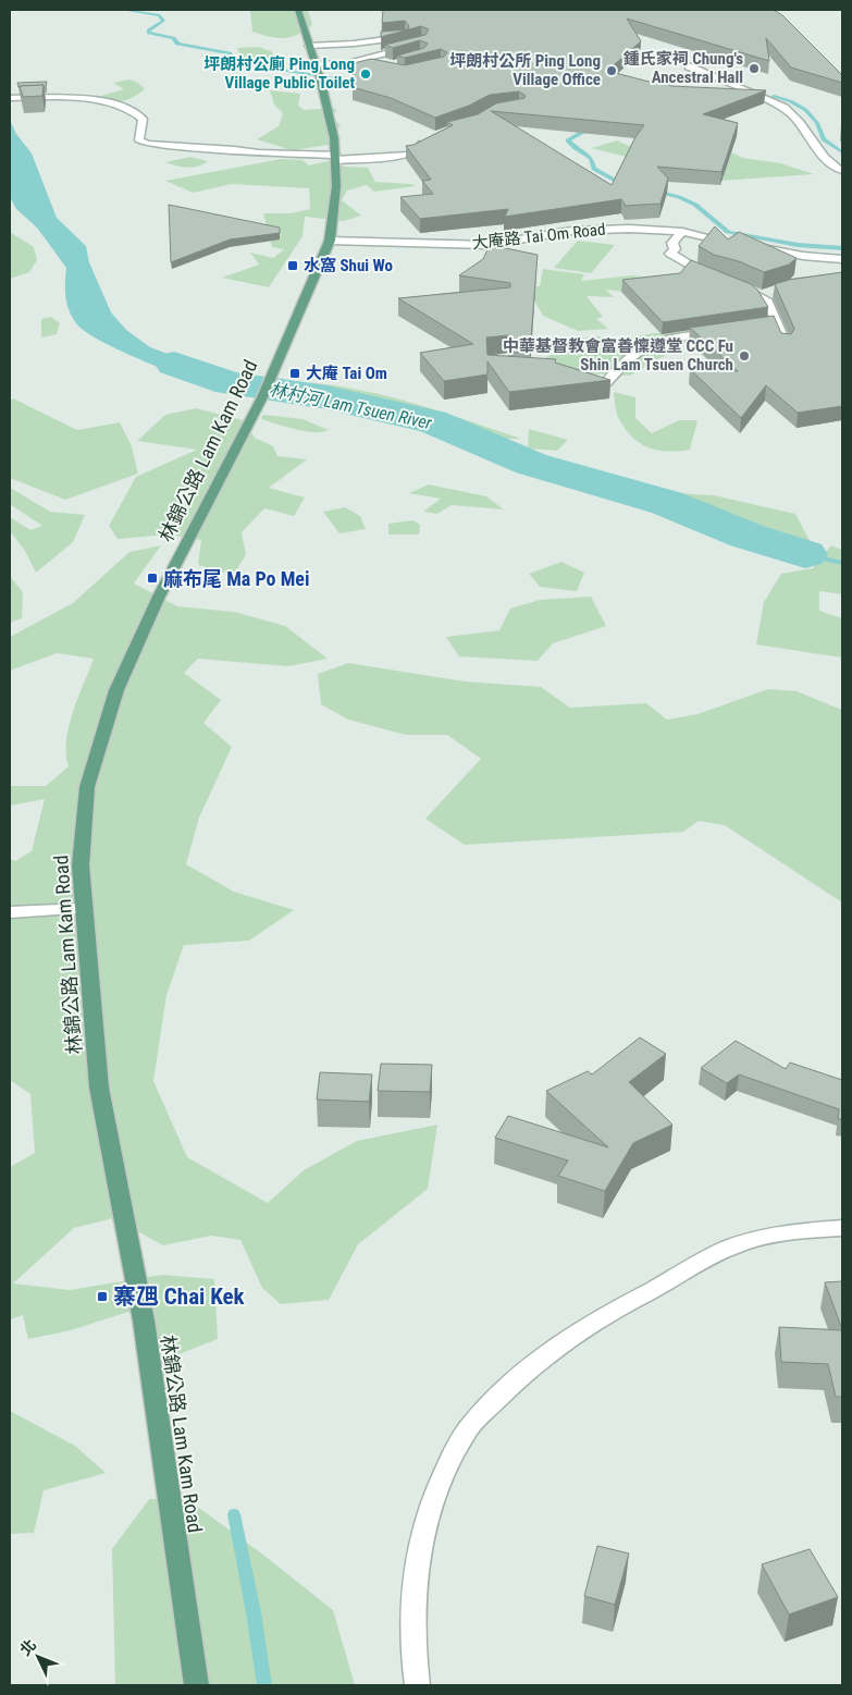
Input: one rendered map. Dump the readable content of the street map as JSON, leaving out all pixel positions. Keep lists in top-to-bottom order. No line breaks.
{"streets":{"main road":["林錦公路 Lam Kam Road"],"street":["大庵路 Tai Om Road"]},"crossings":[["大庵路 Tai Om Road","林錦公路 Lam Kam Road"]],"water":["林村河 Lam Tsuen River"],"places":{"other":["鍾氏家祠 Chung's Ancestral Hall","坪朗村公所 Ping Long Village Office","坪朗村公廁 Ping Long Village Public Toilet","中華基督教會富善懍遵堂 CCC Fu Shin Lam Tsuen Church"],"transit":["水窩 Shui Wo","大庵 Tai Om","麻布尾 Ma Po Mei","寨乪 Chai Kek"]},"north":"top left"}
